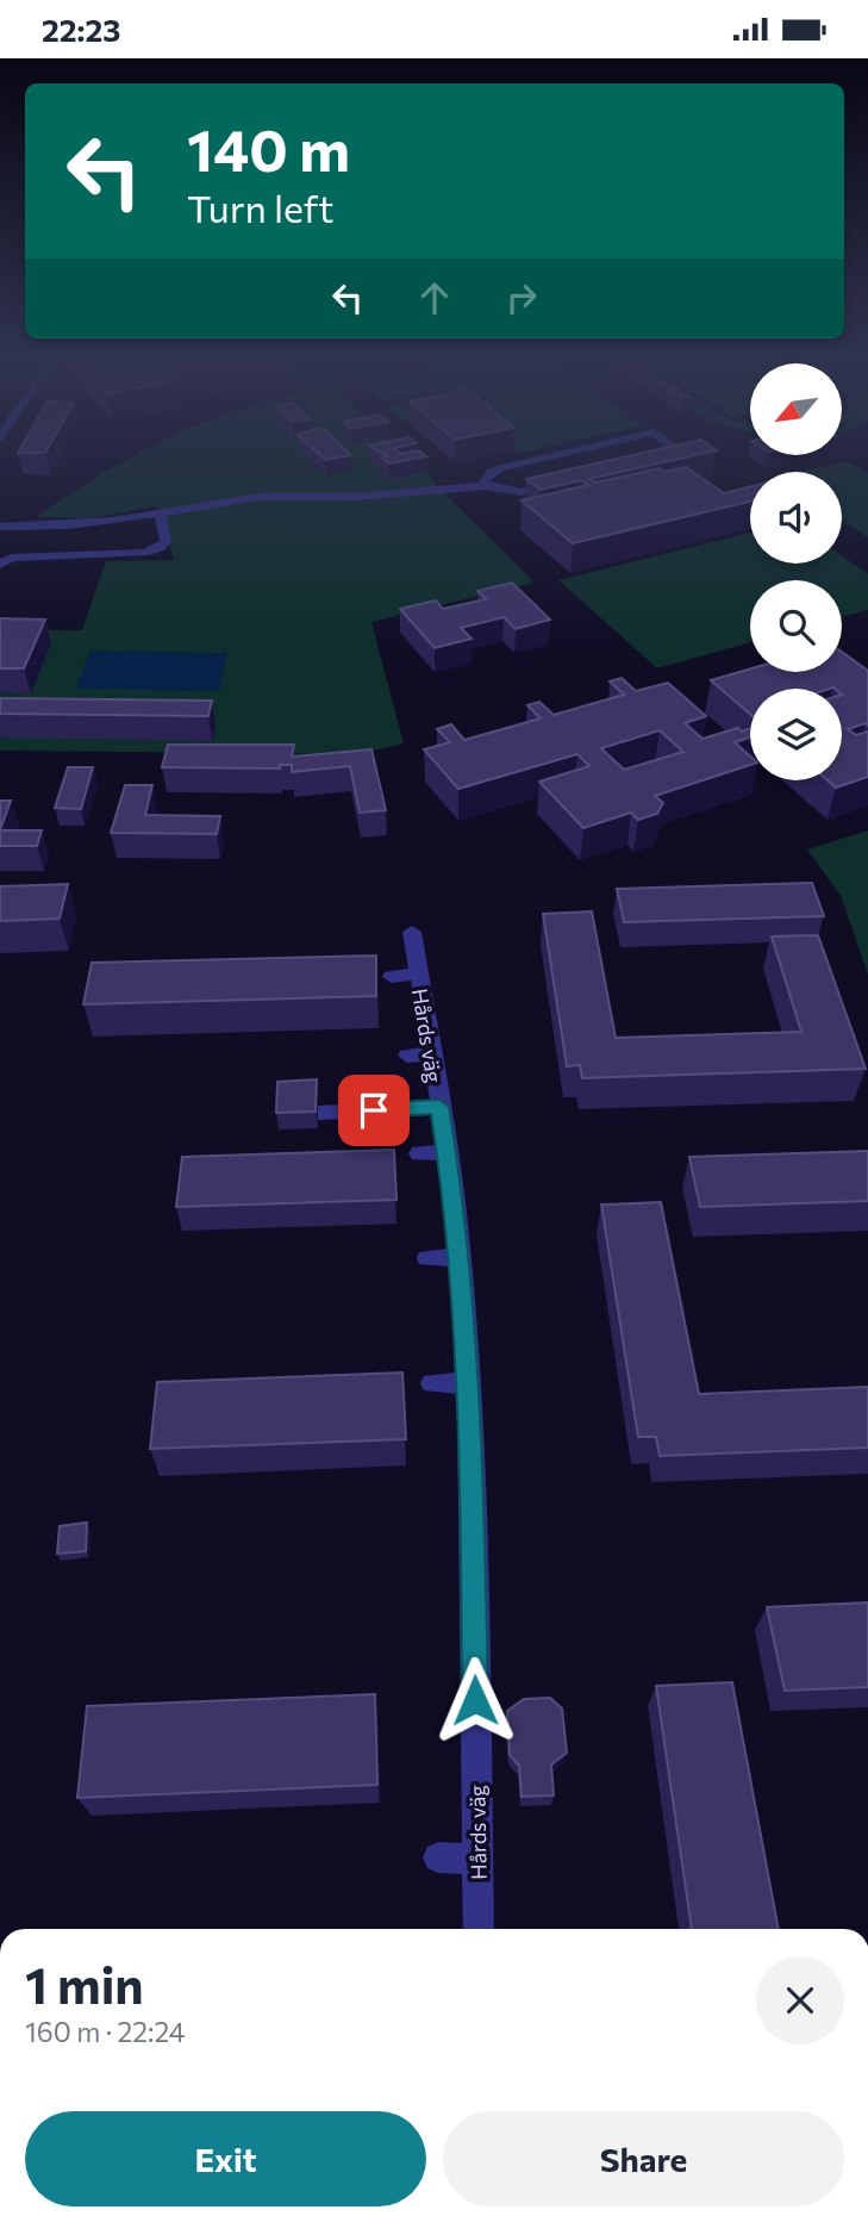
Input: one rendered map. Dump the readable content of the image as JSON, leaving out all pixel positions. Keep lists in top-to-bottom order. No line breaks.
{"streets":{"street":["Hårds väg"]},"north":"bottom left","page":{"status":"22:23","turn":["140 m","Turn left"],"heading":["1 min","160 m · 22:24"],"buttons":["Exit","Share"]}}
